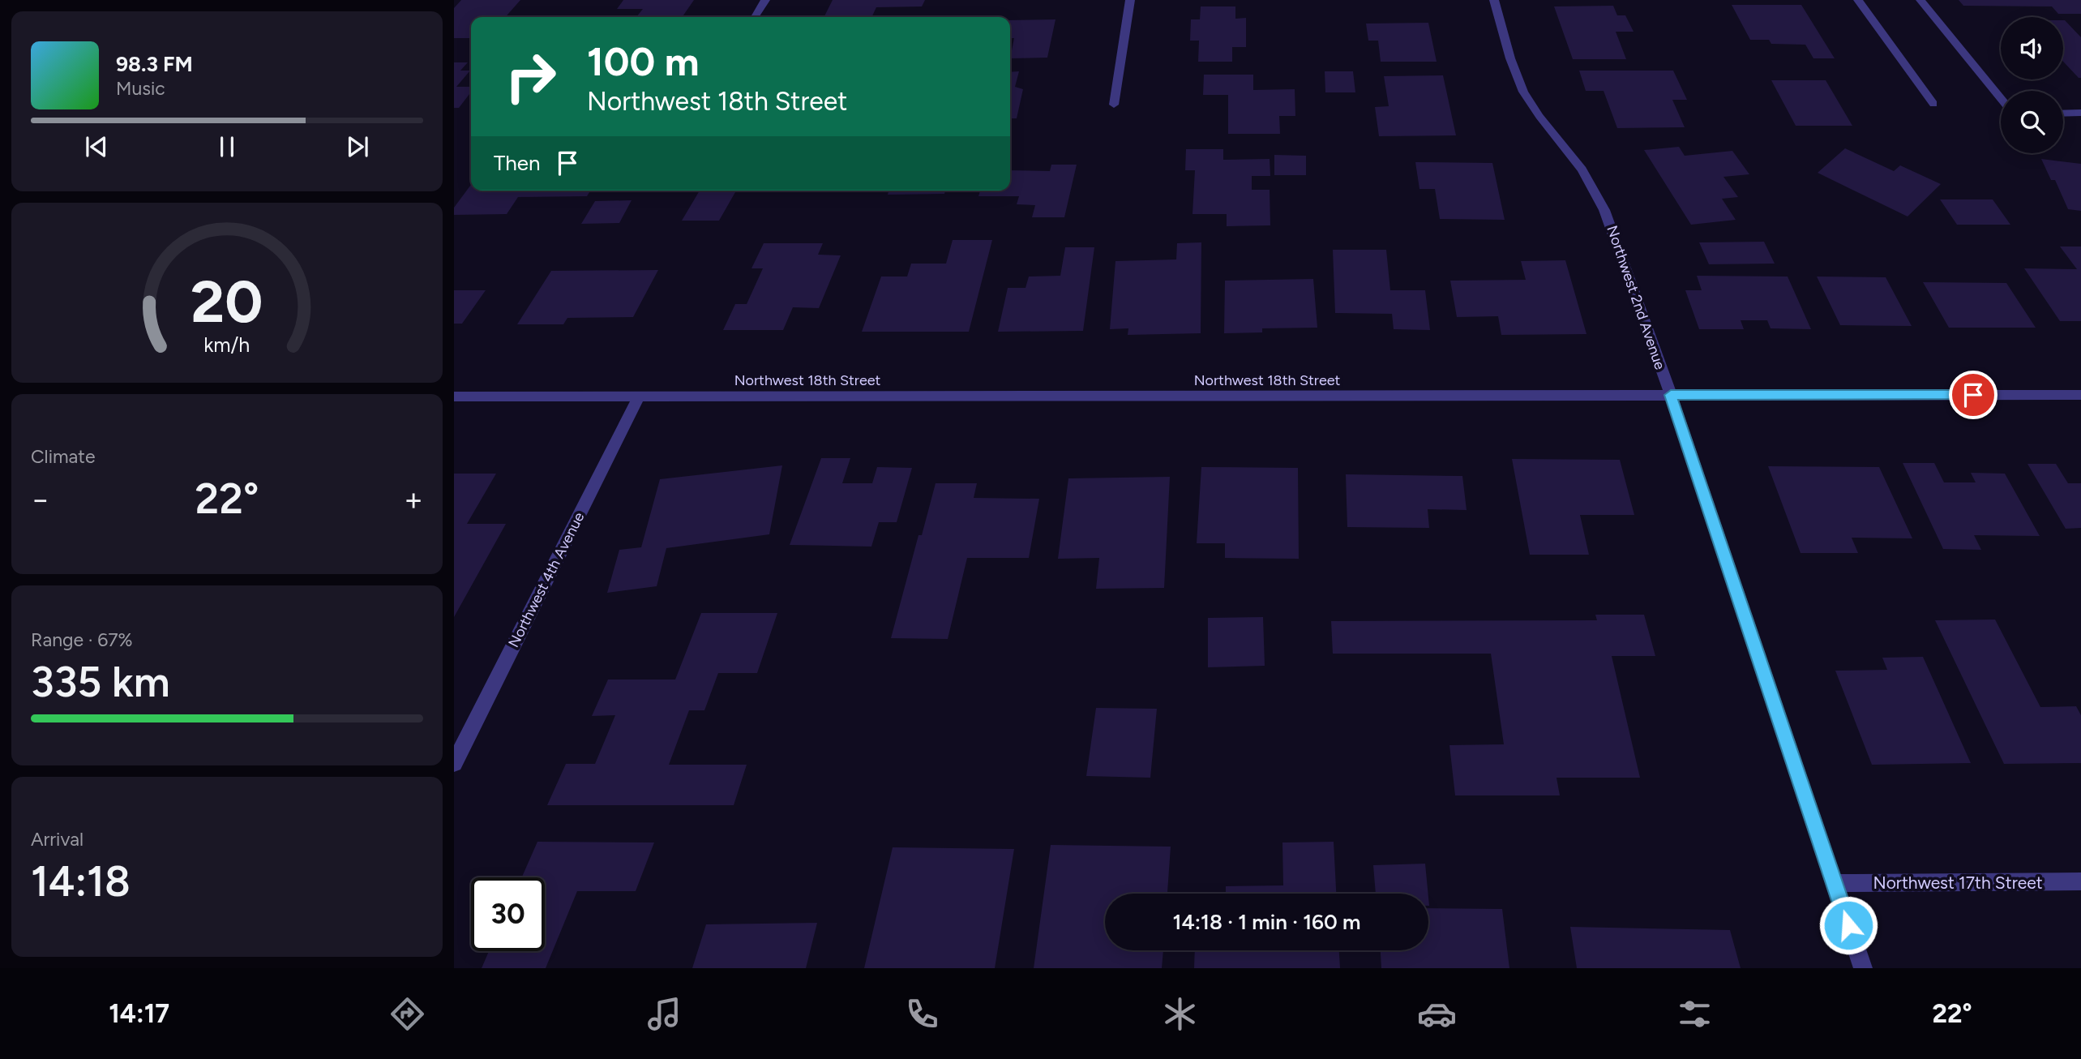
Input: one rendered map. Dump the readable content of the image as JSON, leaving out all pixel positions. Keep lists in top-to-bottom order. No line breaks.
{"streets":{"street":["Northwest 2nd Avenue","Northwest 18th Street","Northwest 4th Avenue","Northwest 17th Street"]},"crossings":[["Northwest 2nd Avenue","Northwest 18th Street"],["Northwest 2nd Avenue","Northwest 17th Street"],["Northwest 18th Street","Northwest 4th Avenue"]],"page":{"turn":["100 m","Northwest 18th Street"],"song":["98.3 FM","Music"],"then":"Then","tile":["Climate",["Range · 67%","335 km"],["Arrival","14:18"]],"heat":["−","22°","+"],"limit":"30","trip":"14:18 · 1 min · 160 m","tabs":["14:17","22°"],"gauge":["20","km/h"]}}
